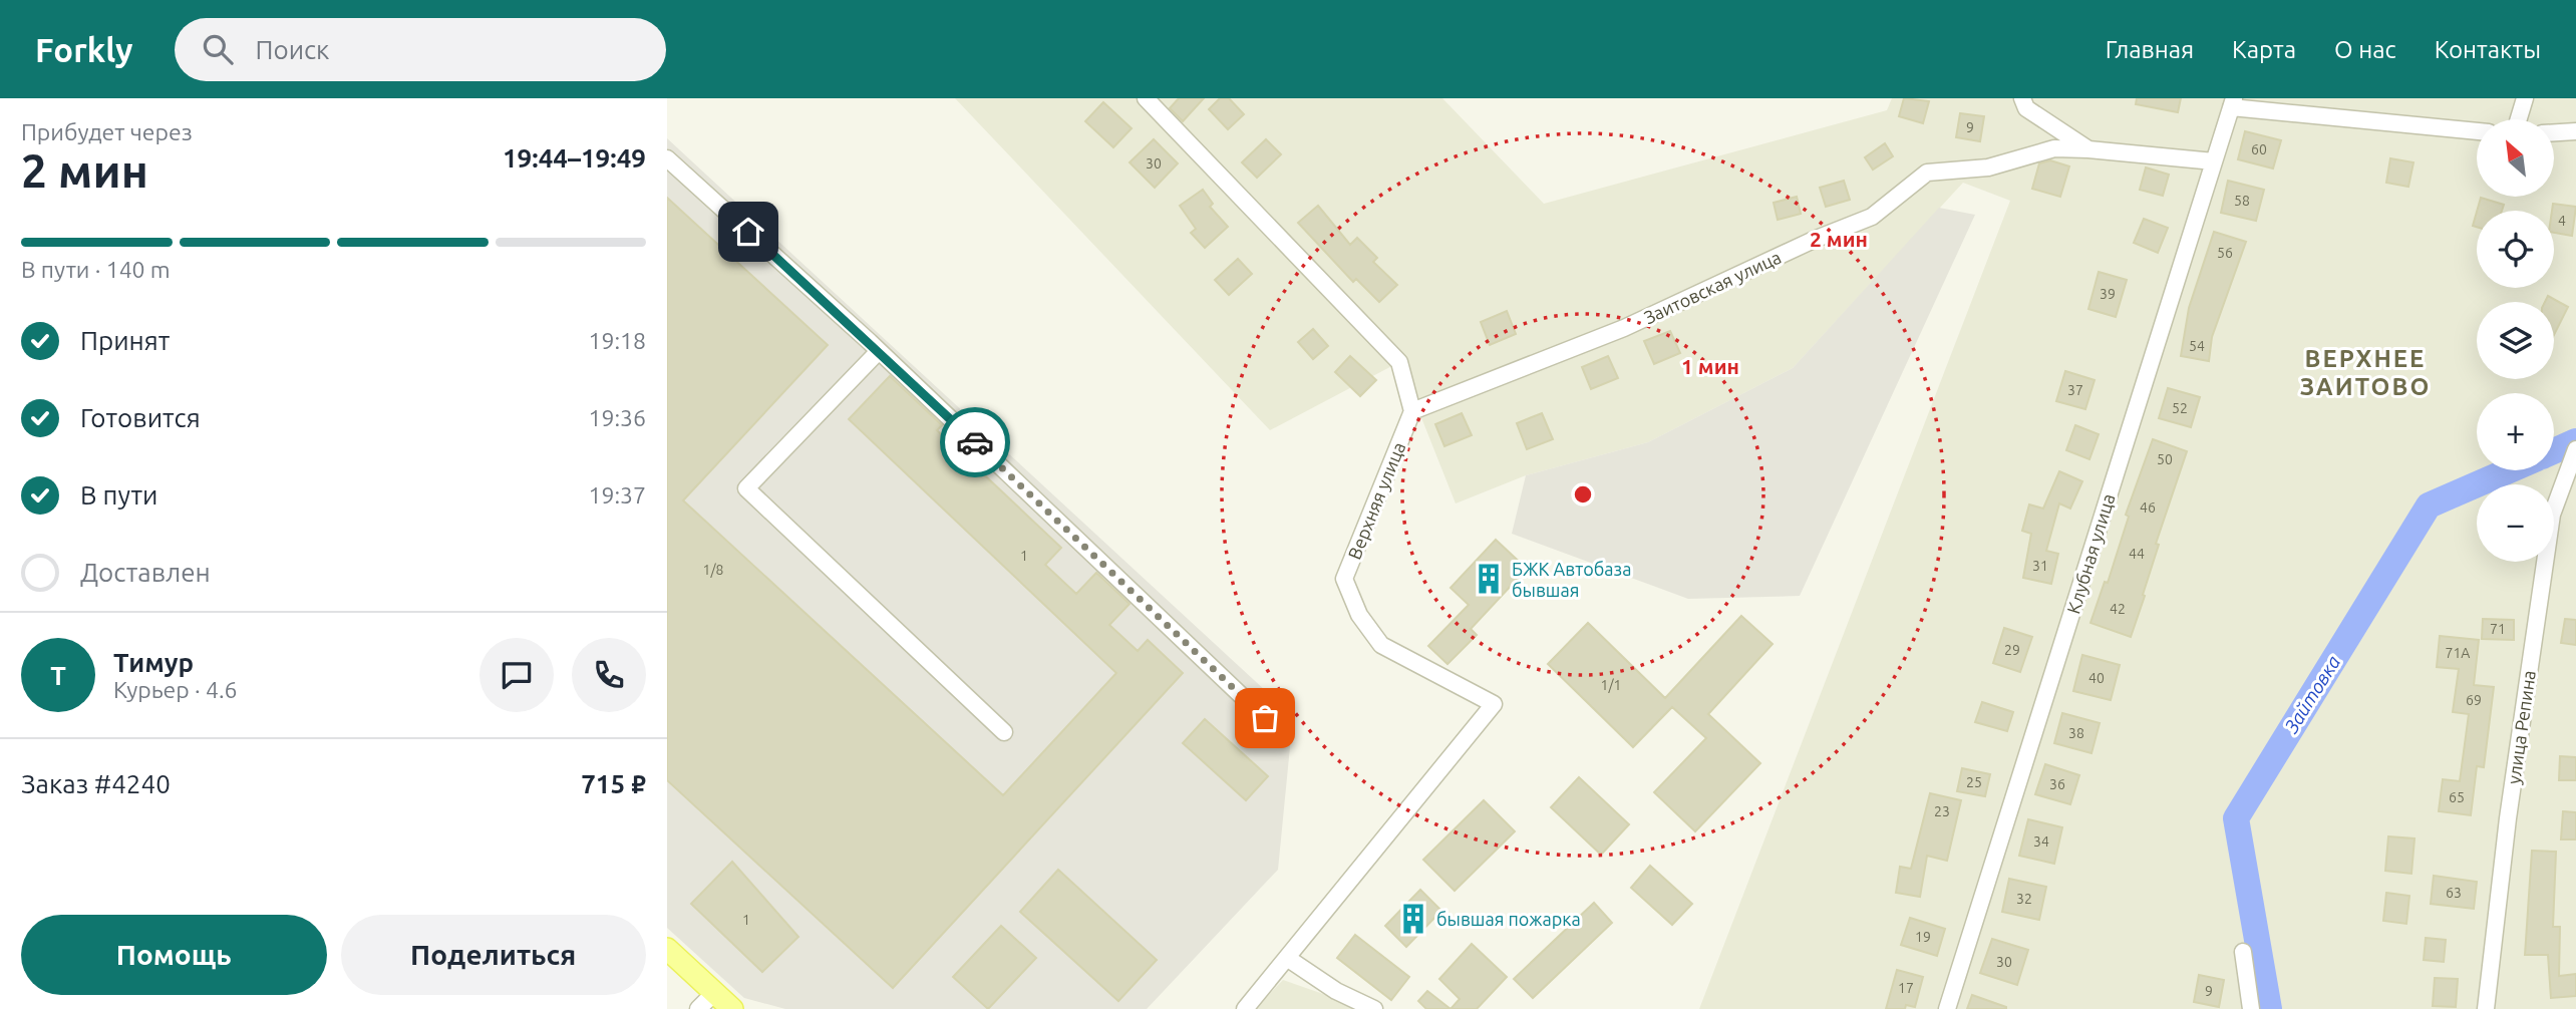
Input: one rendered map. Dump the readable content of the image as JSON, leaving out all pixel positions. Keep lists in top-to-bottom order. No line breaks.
{"streets":{"street":["Заитовская улица","Верхняя улица","Клубная улица","улица Репина"]},"crossings":[["Заитовская улица","Верхняя улица"],["Заитовская улица","Клубная улица"]],"districts":["ВЕРХНЕЕ ЗАИТОВО"],"water":["Зайтовка"],"places":{"building":["БЖК Автобаза бывшая","бывшая пожарка"]},"house_numbers":["9","60","30","58","4","56","39","54","37","52","50","46","44","1","31","1/8","42","71","29","71А","40","1/1","69","38","25","36","65","23","34","63","32","1","19","30","17","9"],"north":"top left","page":{"header":"Forkly","search":"Поиск","nav":["Главная","Карта","О нас","Контакты"],"heading":["2 мин","Прибудет через","19:44–19:49"],"panel":["Тимур","Курьер · 4.6","Заказ #4240","715 ₽"],"map_buttons":["+","−"],"bar":"В пути · 140 m","list":[["Принят","19:18"],["Готовится","19:36"],["В пути","19:37"],"Доставлен"],"round":"Т","buttons":["Помощь","Поделиться"]},"rings":["2 мин","1 мин"]}
